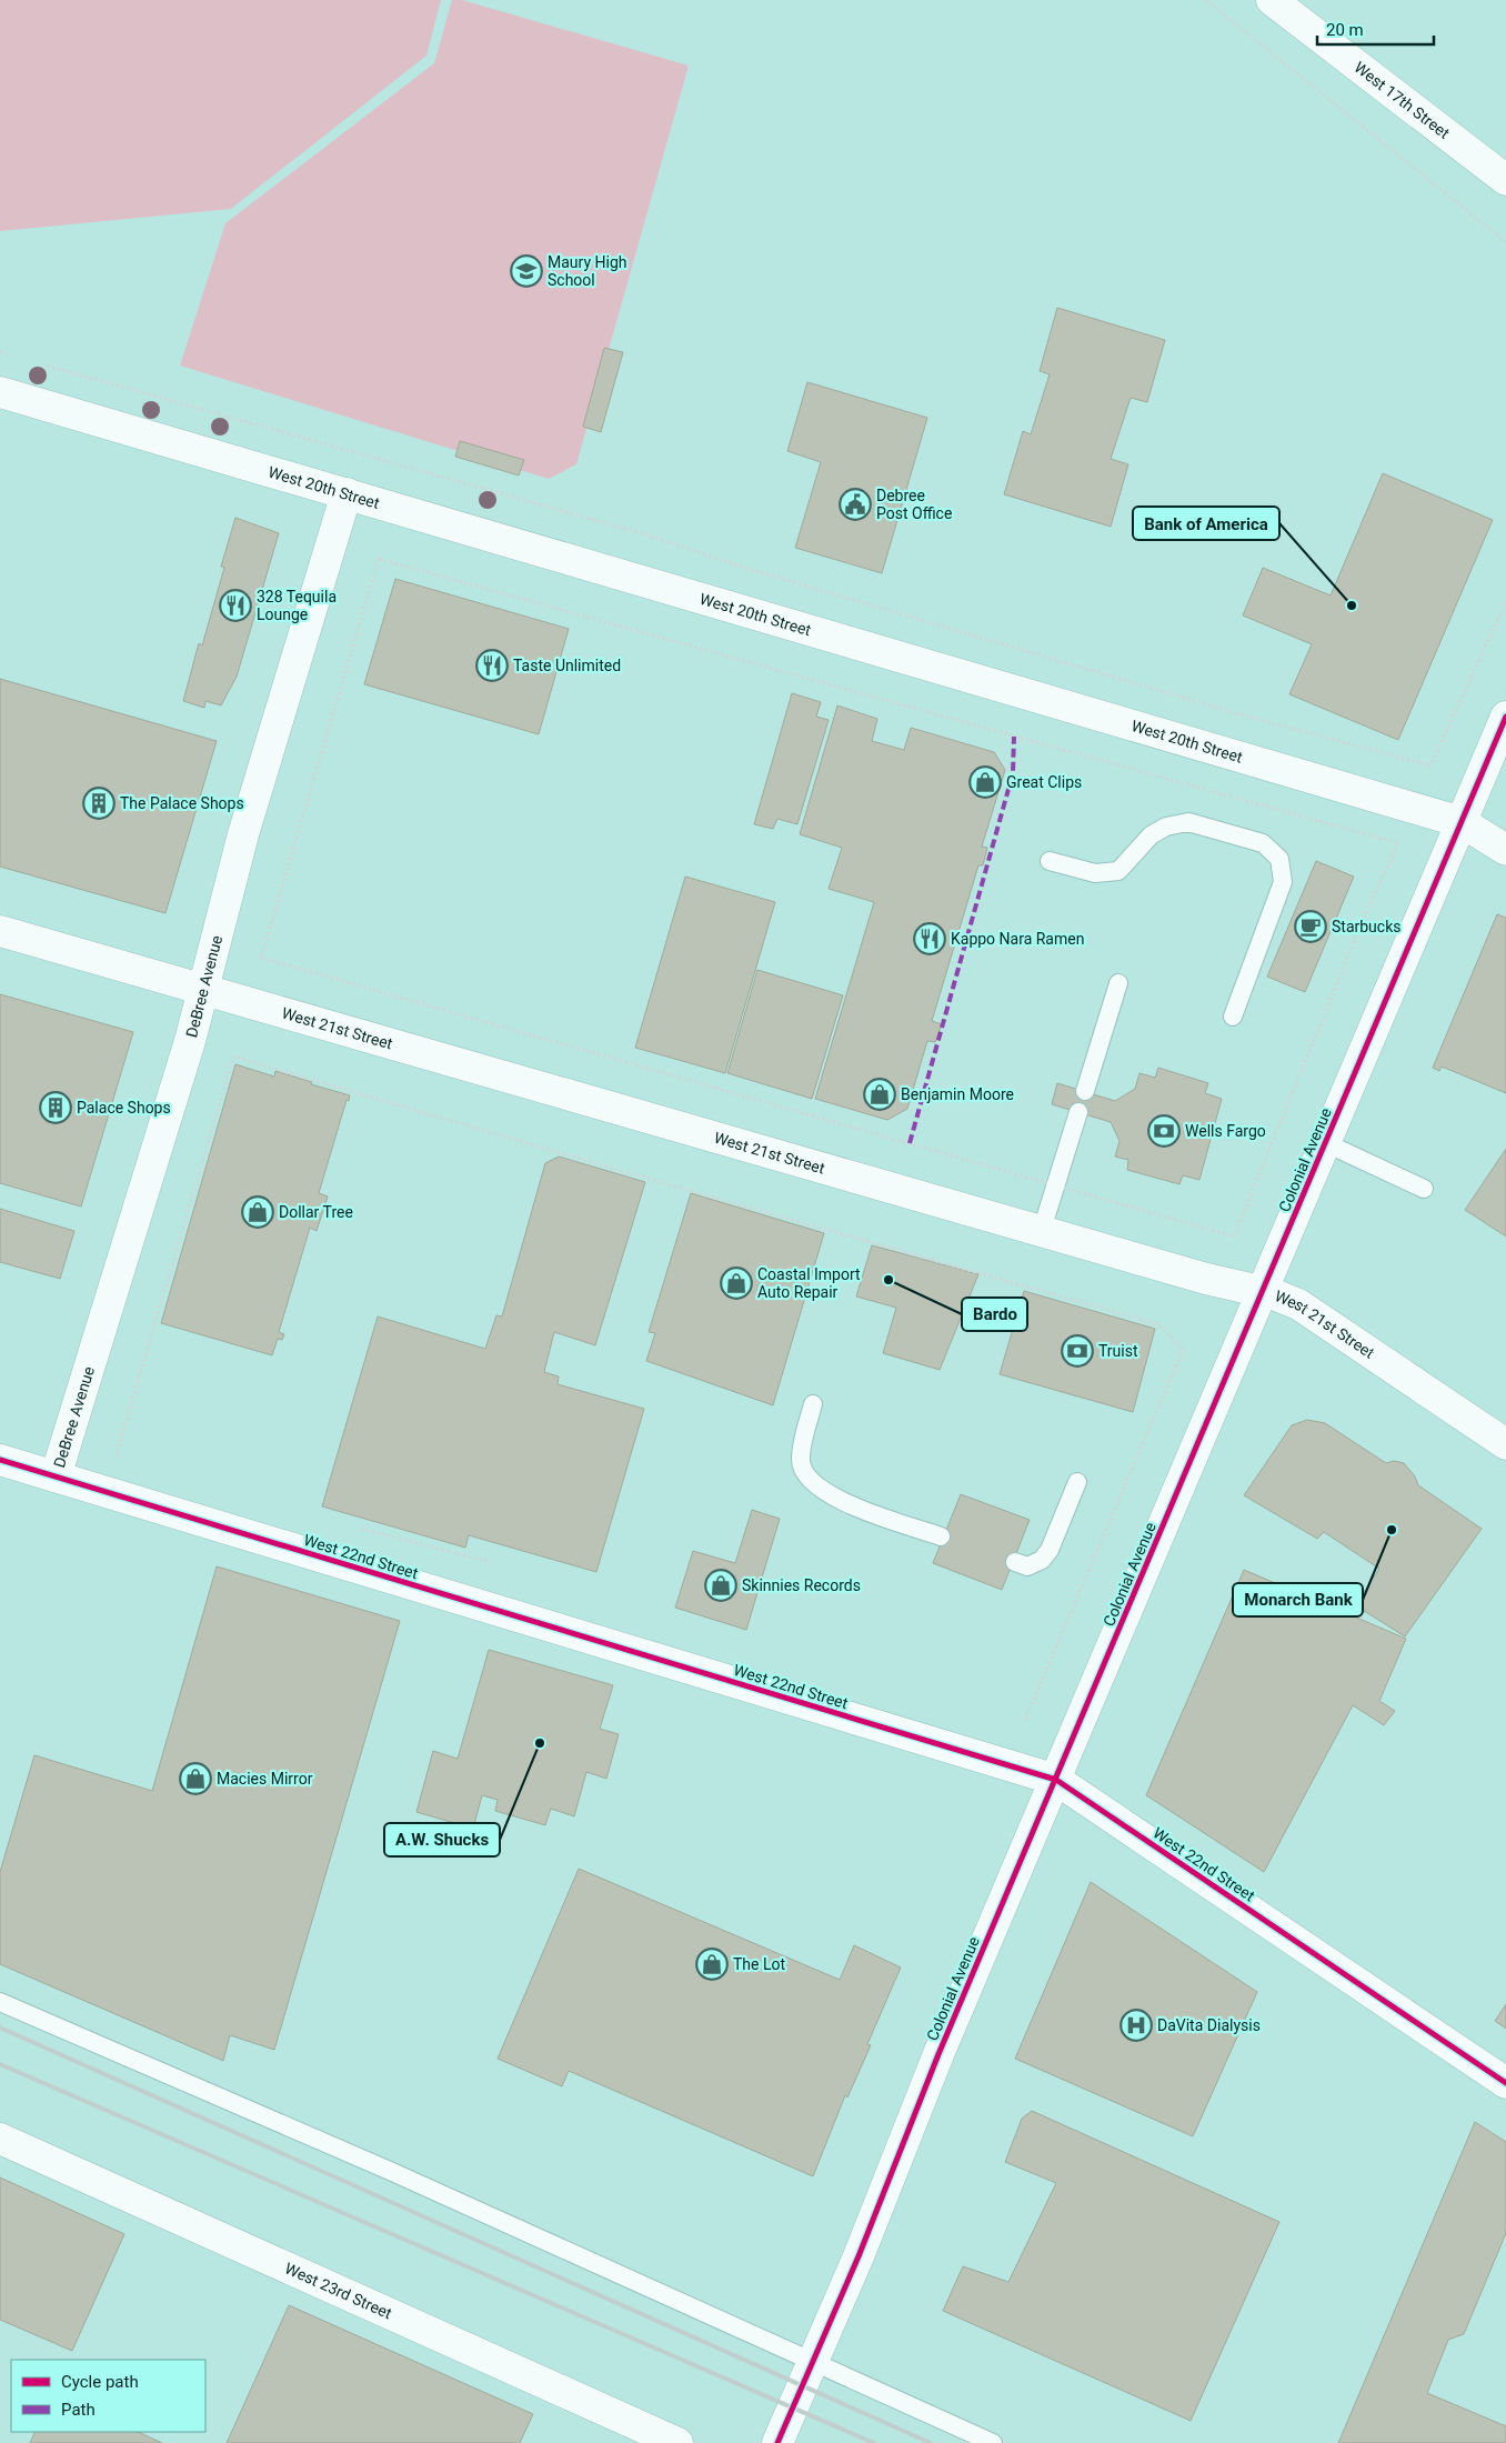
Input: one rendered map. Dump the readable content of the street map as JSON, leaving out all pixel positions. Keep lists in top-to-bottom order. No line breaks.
{"streets":{"street":["West 17th Street","West 20th Street","DeBree Avenue","West 21st Street","Colonial Avenue","West 22nd Street","West 23rd Street"]},"crossings":[["West 20th Street","DeBree Avenue"],["West 20th Street","Colonial Avenue"],["DeBree Avenue","West 21st Street"],["DeBree Avenue","West 22nd Street"],["West 21st Street","Colonial Avenue"],["Colonial Avenue","West 22nd Street"]],"places":{"school or university":["Maury High School"],"public building":["Debree Post Office"],"restaurant":["328 Tequila Lounge","Taste Unlimited","Kappo Nara Ramen"],"other":["Bank of America","Bardo","Monarch Bank","A.W. Shucks"],"shop":["Great Clips","Benjamin Moore","Dollar Tree","Coastal Import Auto Repair","Skinnies Records","Macies Mirror","The Lot"],"building":["The Palace Shops","Palace Shops"],"cafe":["Starbucks"],"bank":["Wells Fargo","Truist"],"hospital":["DaVita Dialysis"]},"legend":["Cycle path","Path"],"scale_bar":"20 m"}
